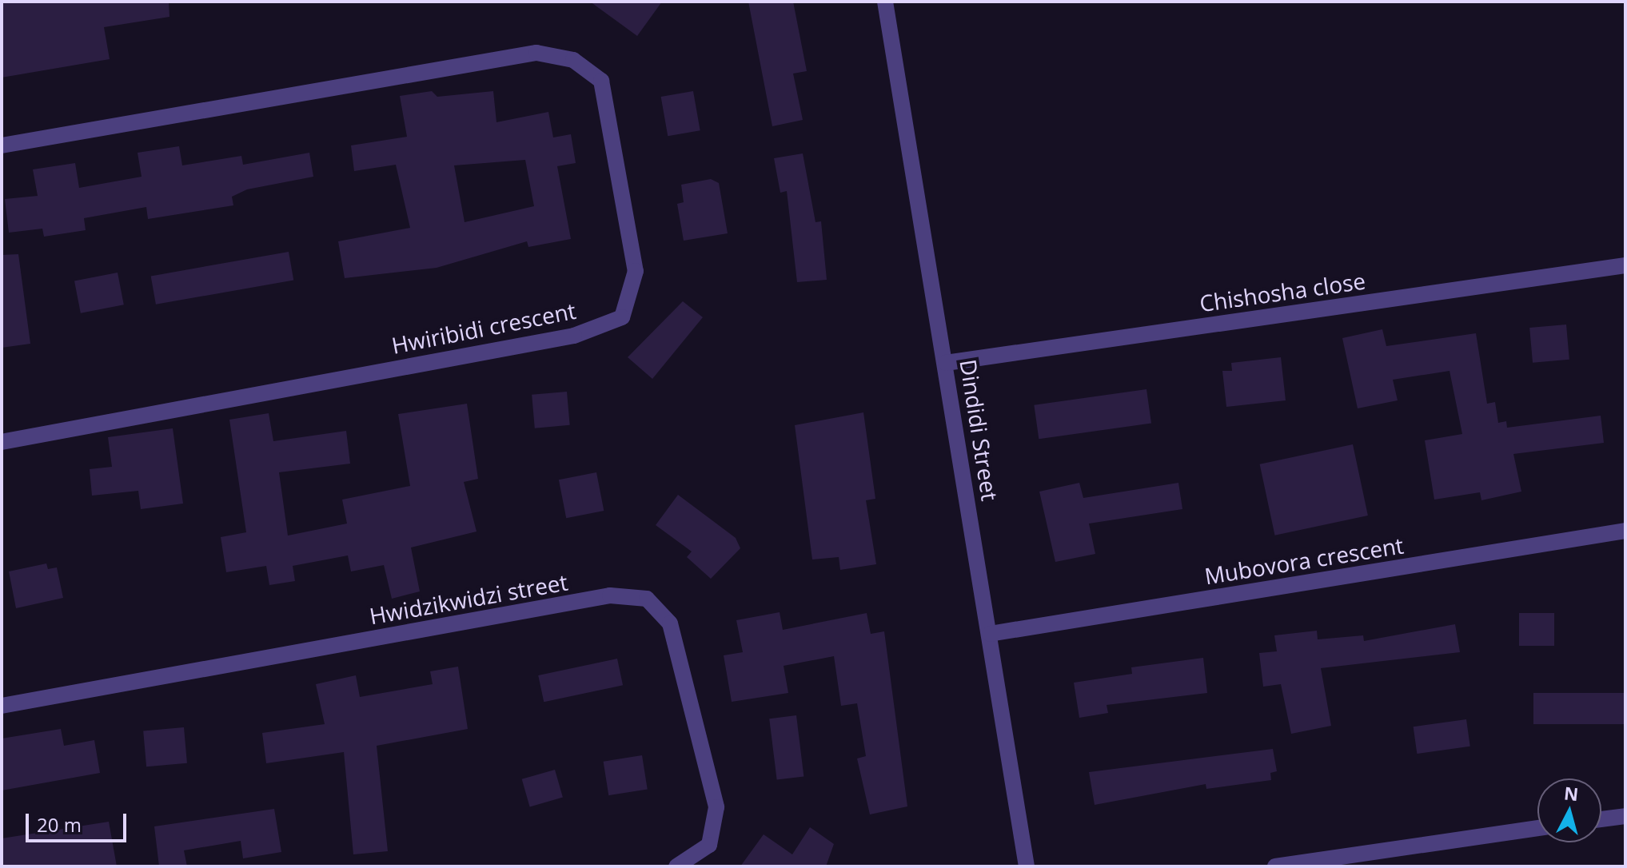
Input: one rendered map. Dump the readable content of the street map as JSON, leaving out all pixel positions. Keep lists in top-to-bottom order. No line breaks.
{"streets":{"street":["Chishosha close","Hwiribidi crescent","Dindidi Street","Mubovora crescent","Hwidzikwidzi street"]},"crossings":[["Chishosha close","Dindidi Street"],["Dindidi Street","Mubovora crescent"]],"scale_bar":"20 m","north":"top"}
